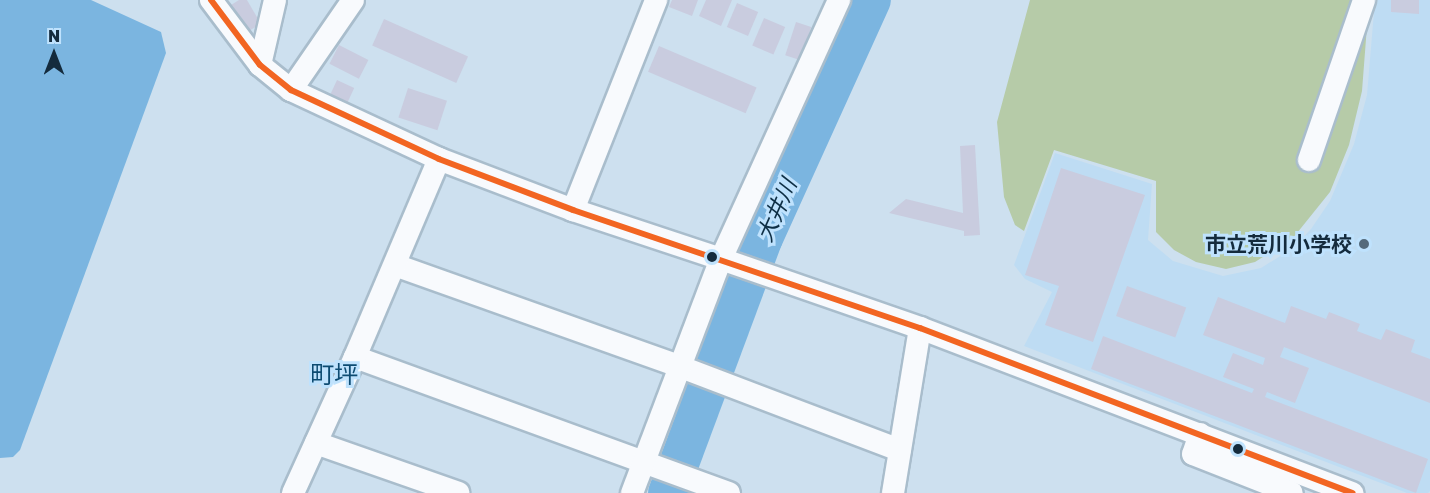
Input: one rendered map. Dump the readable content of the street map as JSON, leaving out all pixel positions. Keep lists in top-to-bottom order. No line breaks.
{"districts":["町坪"],"water":["大井川"],"places":["市立荒川小学校"],"north":"top"}
